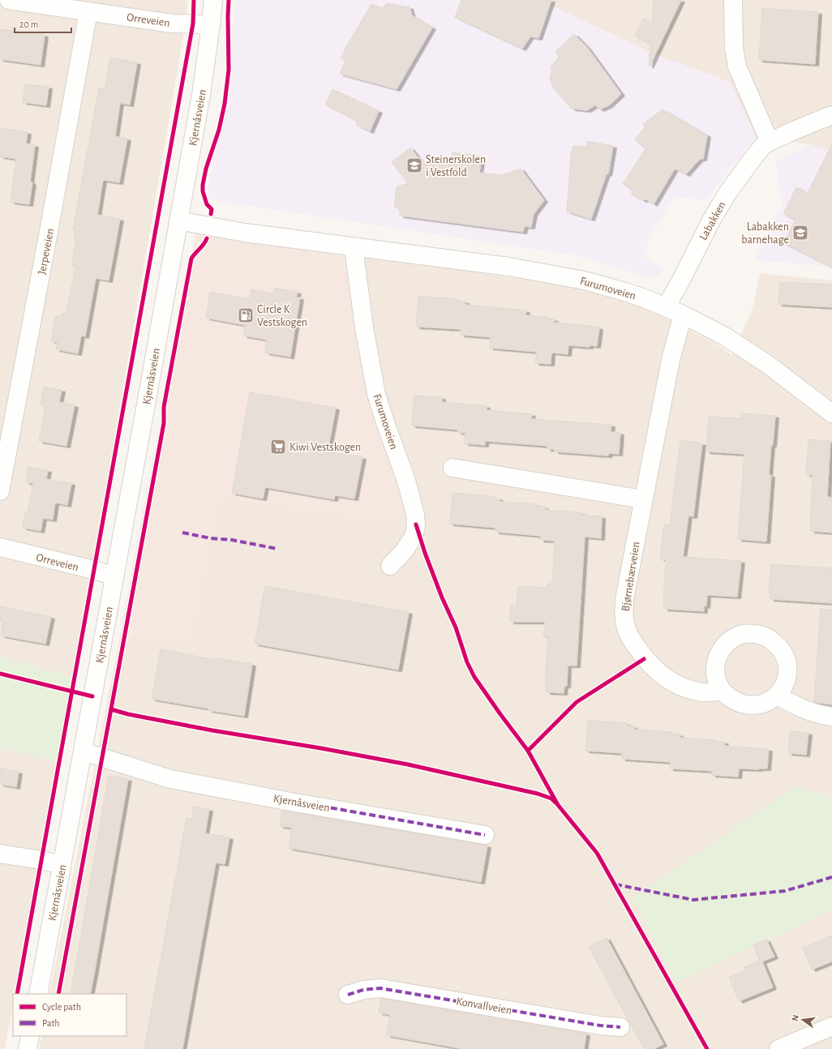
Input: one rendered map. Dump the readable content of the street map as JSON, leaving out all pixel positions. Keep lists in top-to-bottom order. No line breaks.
{"streets":{"street":["Orreveien","Kjernåsveien","Labakken","Jerpeveien","Furumoveien","Bjørnebærveien","Konvallveien"]},"crossings":[["Orreveien","Kjernåsveien"],["Orreveien","Jerpeveien"],["Kjernåsveien","Furumoveien"],["Labakken","Furumoveien"],["Furumoveien","Bjørnebærveien"]],"places":{"school or university":["Steinerskolen i Vestfold","Labakken barnehage"],"fuel station":["Circle K Vestskogen"],"supermarket":["Kiwi Vestskogen"]},"legend":["Cycle path","Path"],"scale_bar":"20 m","north":"left"}
